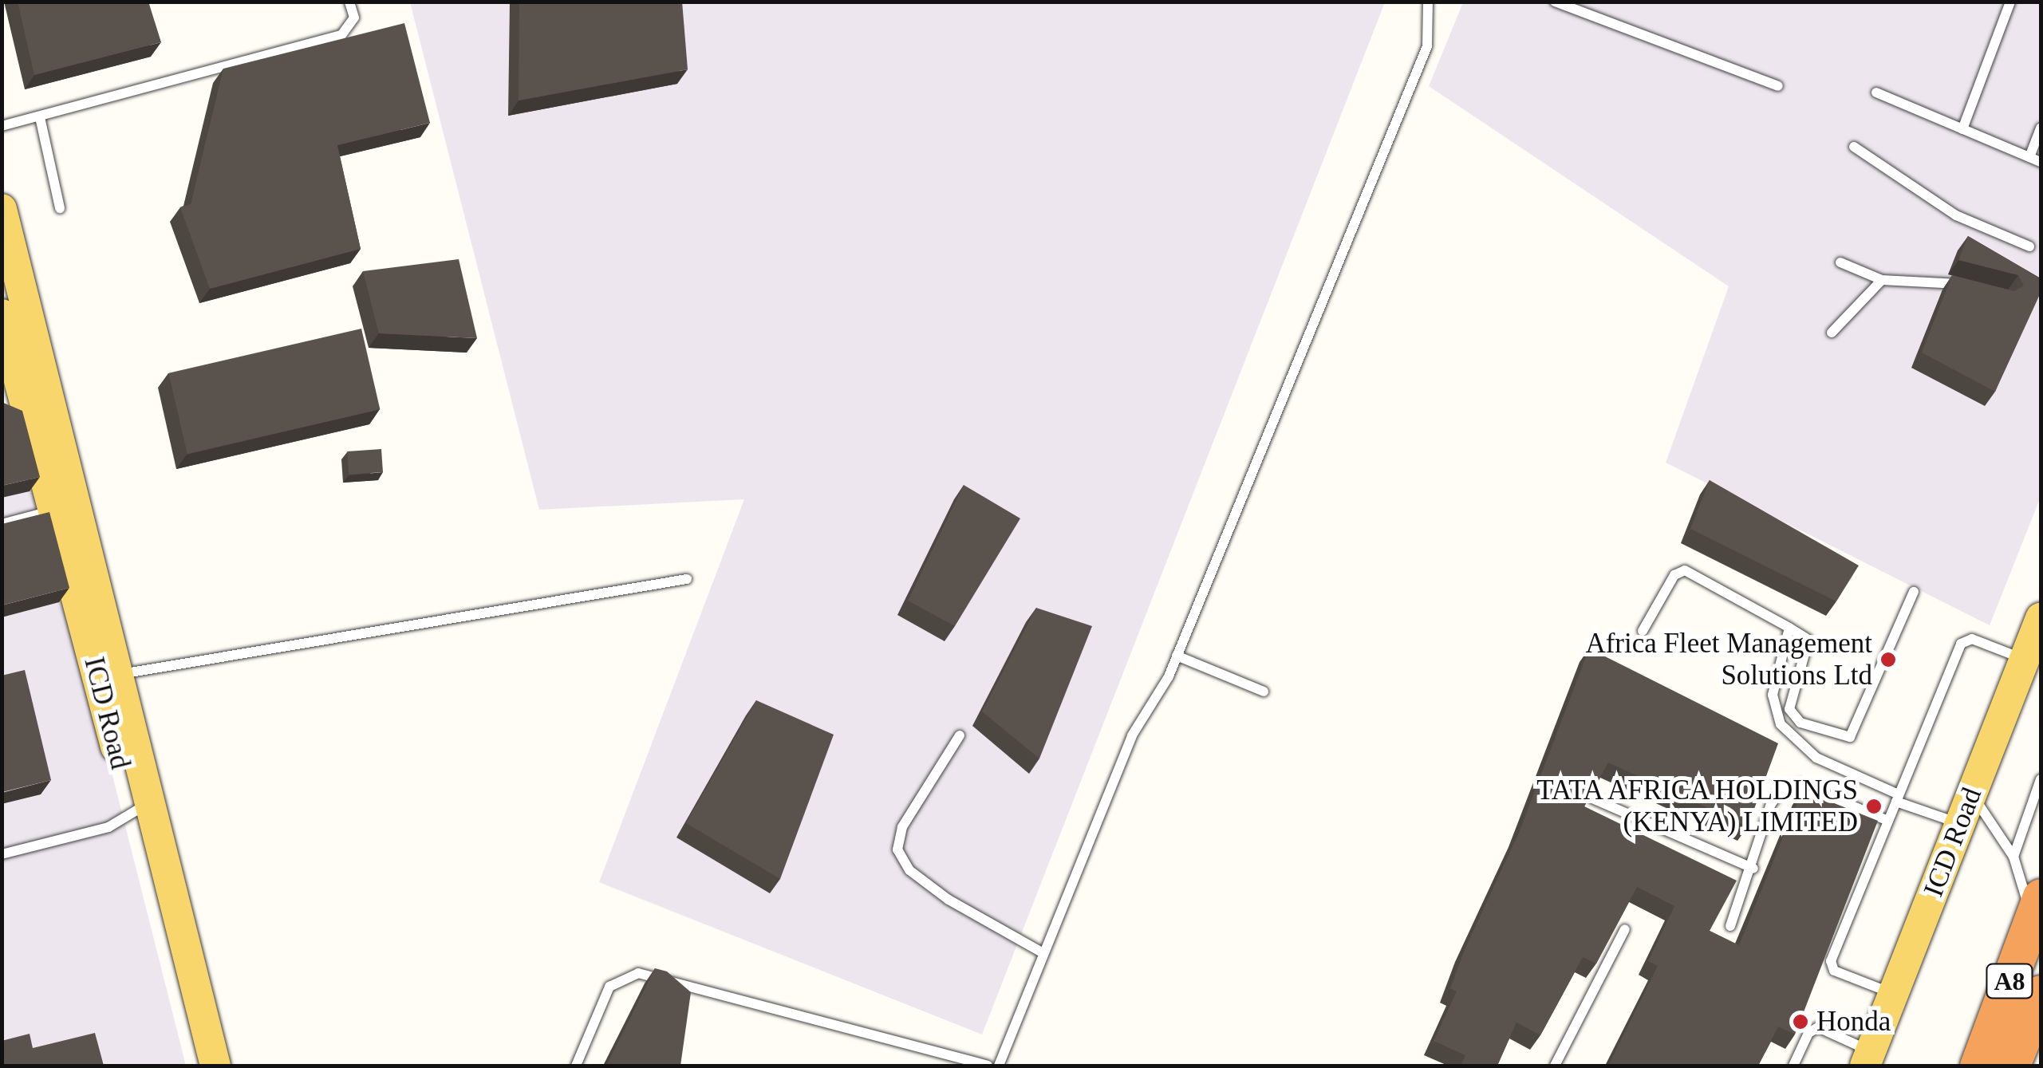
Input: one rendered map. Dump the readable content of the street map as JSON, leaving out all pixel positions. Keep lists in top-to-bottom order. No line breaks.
{"streets":{"highway":["A8"],"main road":["ICD Road"]},"places":["Africa Fleet Management Solutions Ltd","TATA AFRICA HOLDINGS (KENYA) LIMITED","Honda"]}
